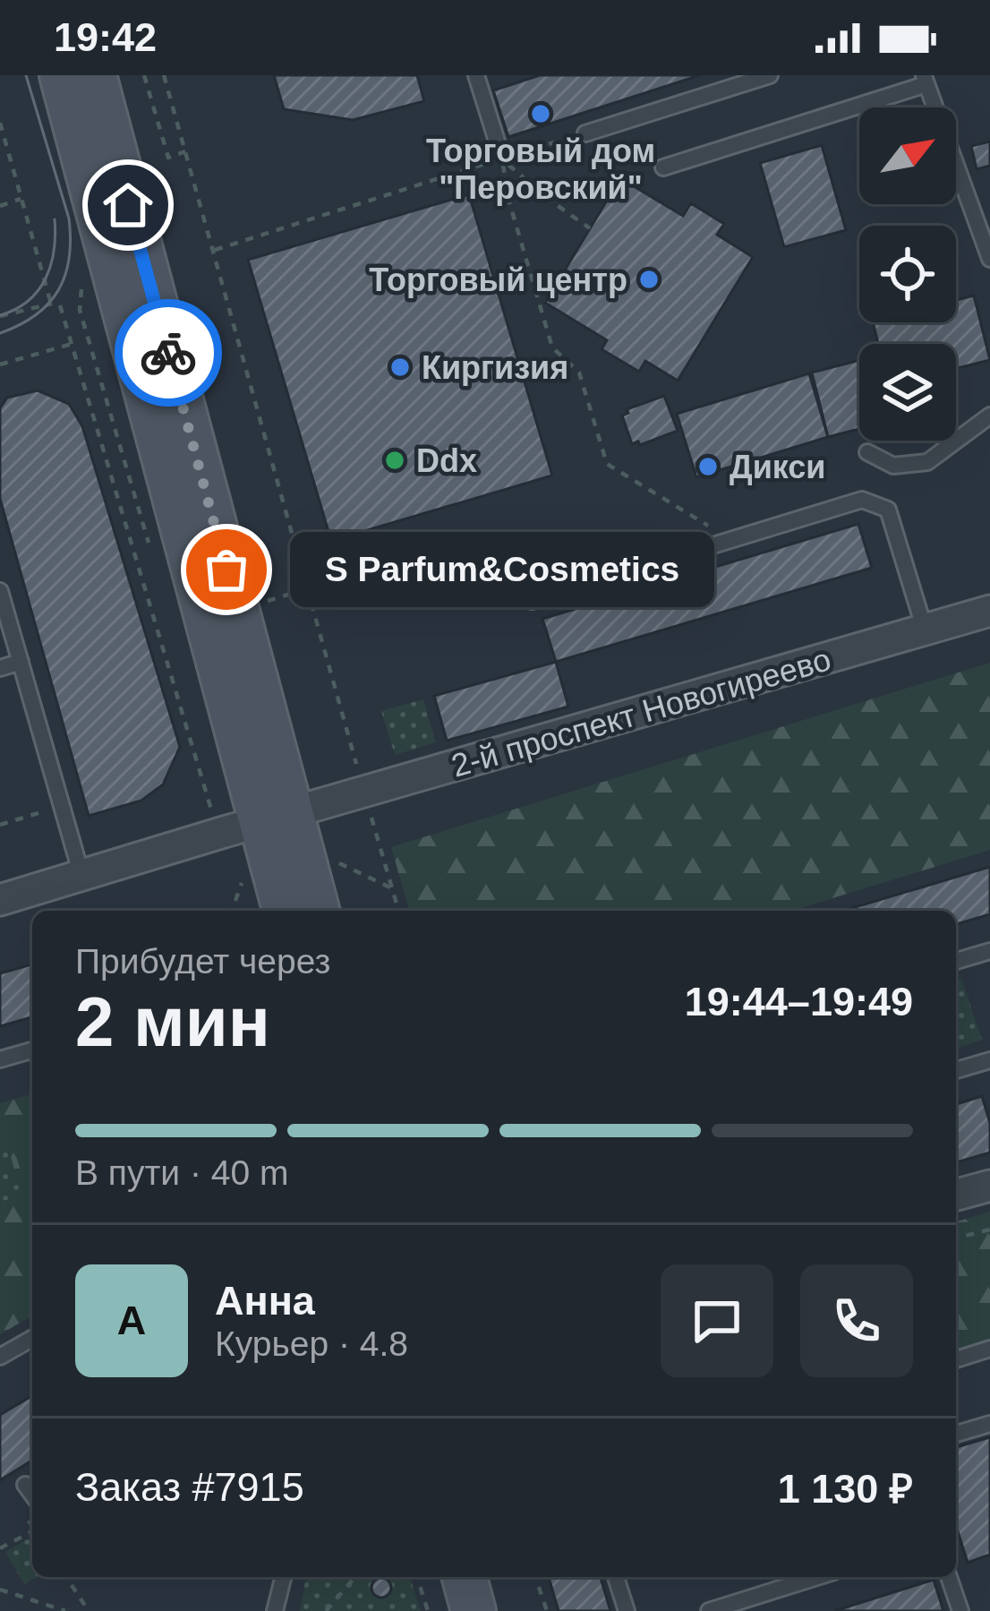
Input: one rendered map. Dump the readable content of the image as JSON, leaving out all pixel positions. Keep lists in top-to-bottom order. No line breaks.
{"streets":{"street":["2-й проспект Новогиреево"]},"places":["Торговый дом \"Перовский\"","Торговый центр","Киргизия","Ddx","Дикси","S Parfum&Cosmetics"],"north":"top right","page":{"status":"19:42","bubble":"S Parfum&Cosmetics","heading":["2 мин","Прибудет через","19:44–19:49"],"panel":["Анна","Курьер · 4.8","Заказ #7915","1 130 ₽"],"bar":"В пути · 40 m","round":"А"}}
